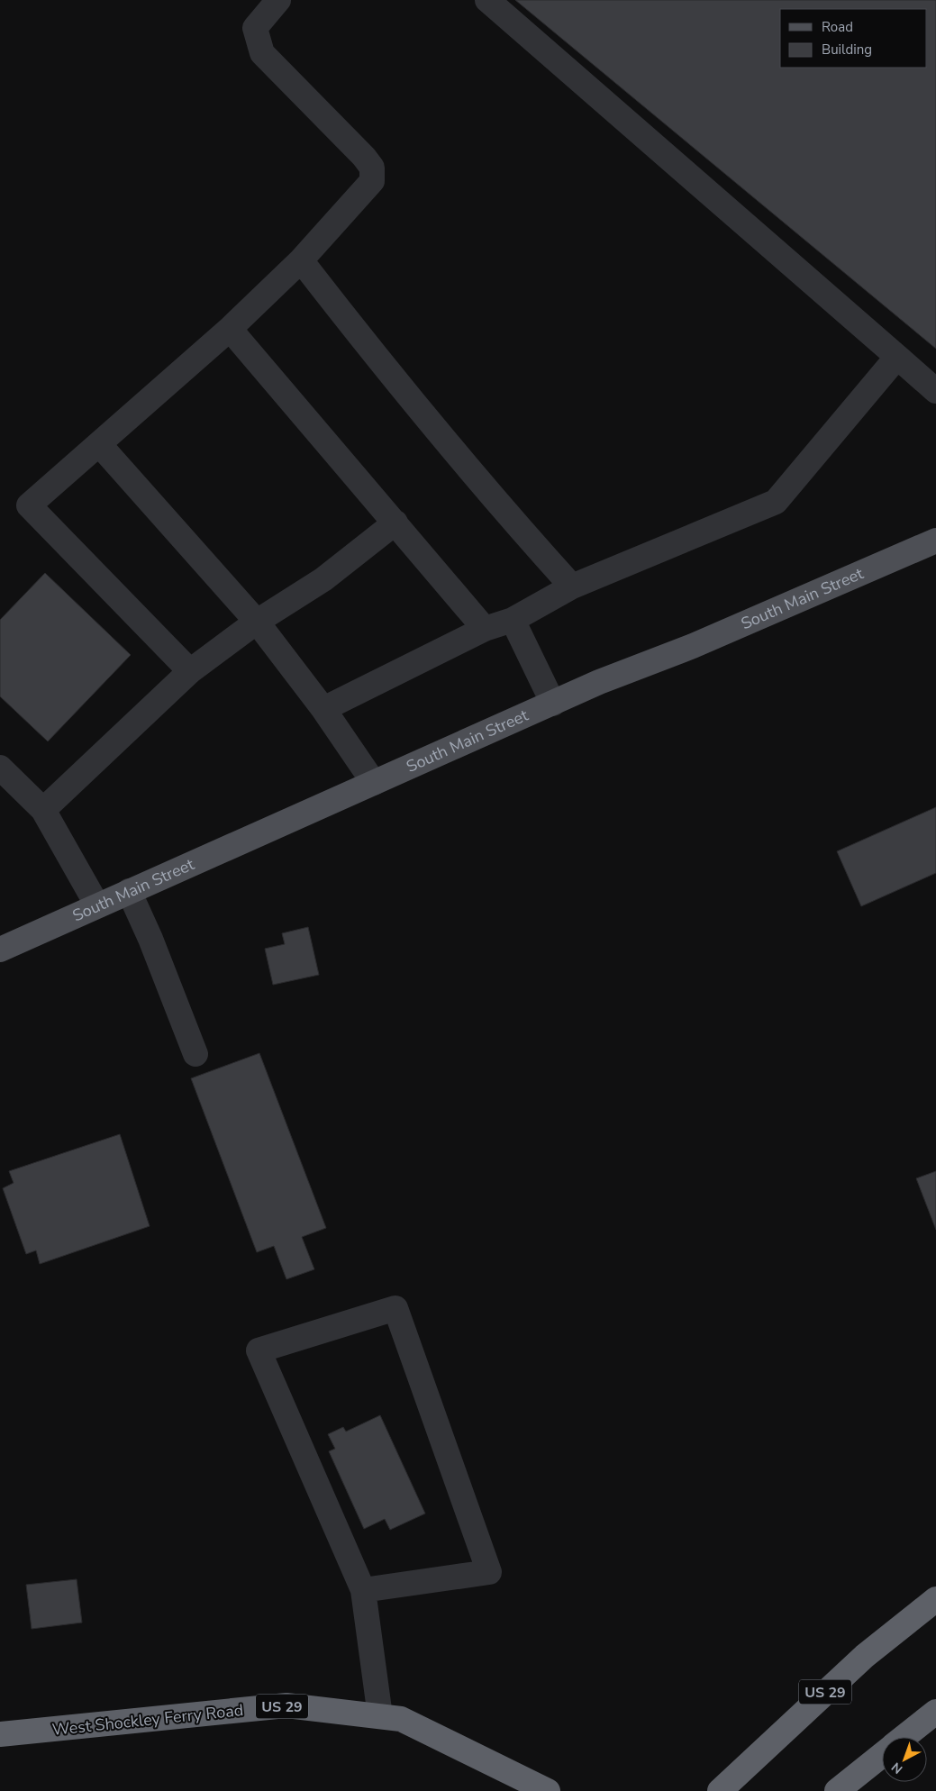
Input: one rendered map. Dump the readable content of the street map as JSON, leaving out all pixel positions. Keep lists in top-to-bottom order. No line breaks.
{"streets":{"highway":["US 29","West Shockley Ferry Road"],"main road":["South Main Street"]},"legend":["Road","Building"],"north":"bottom left"}
